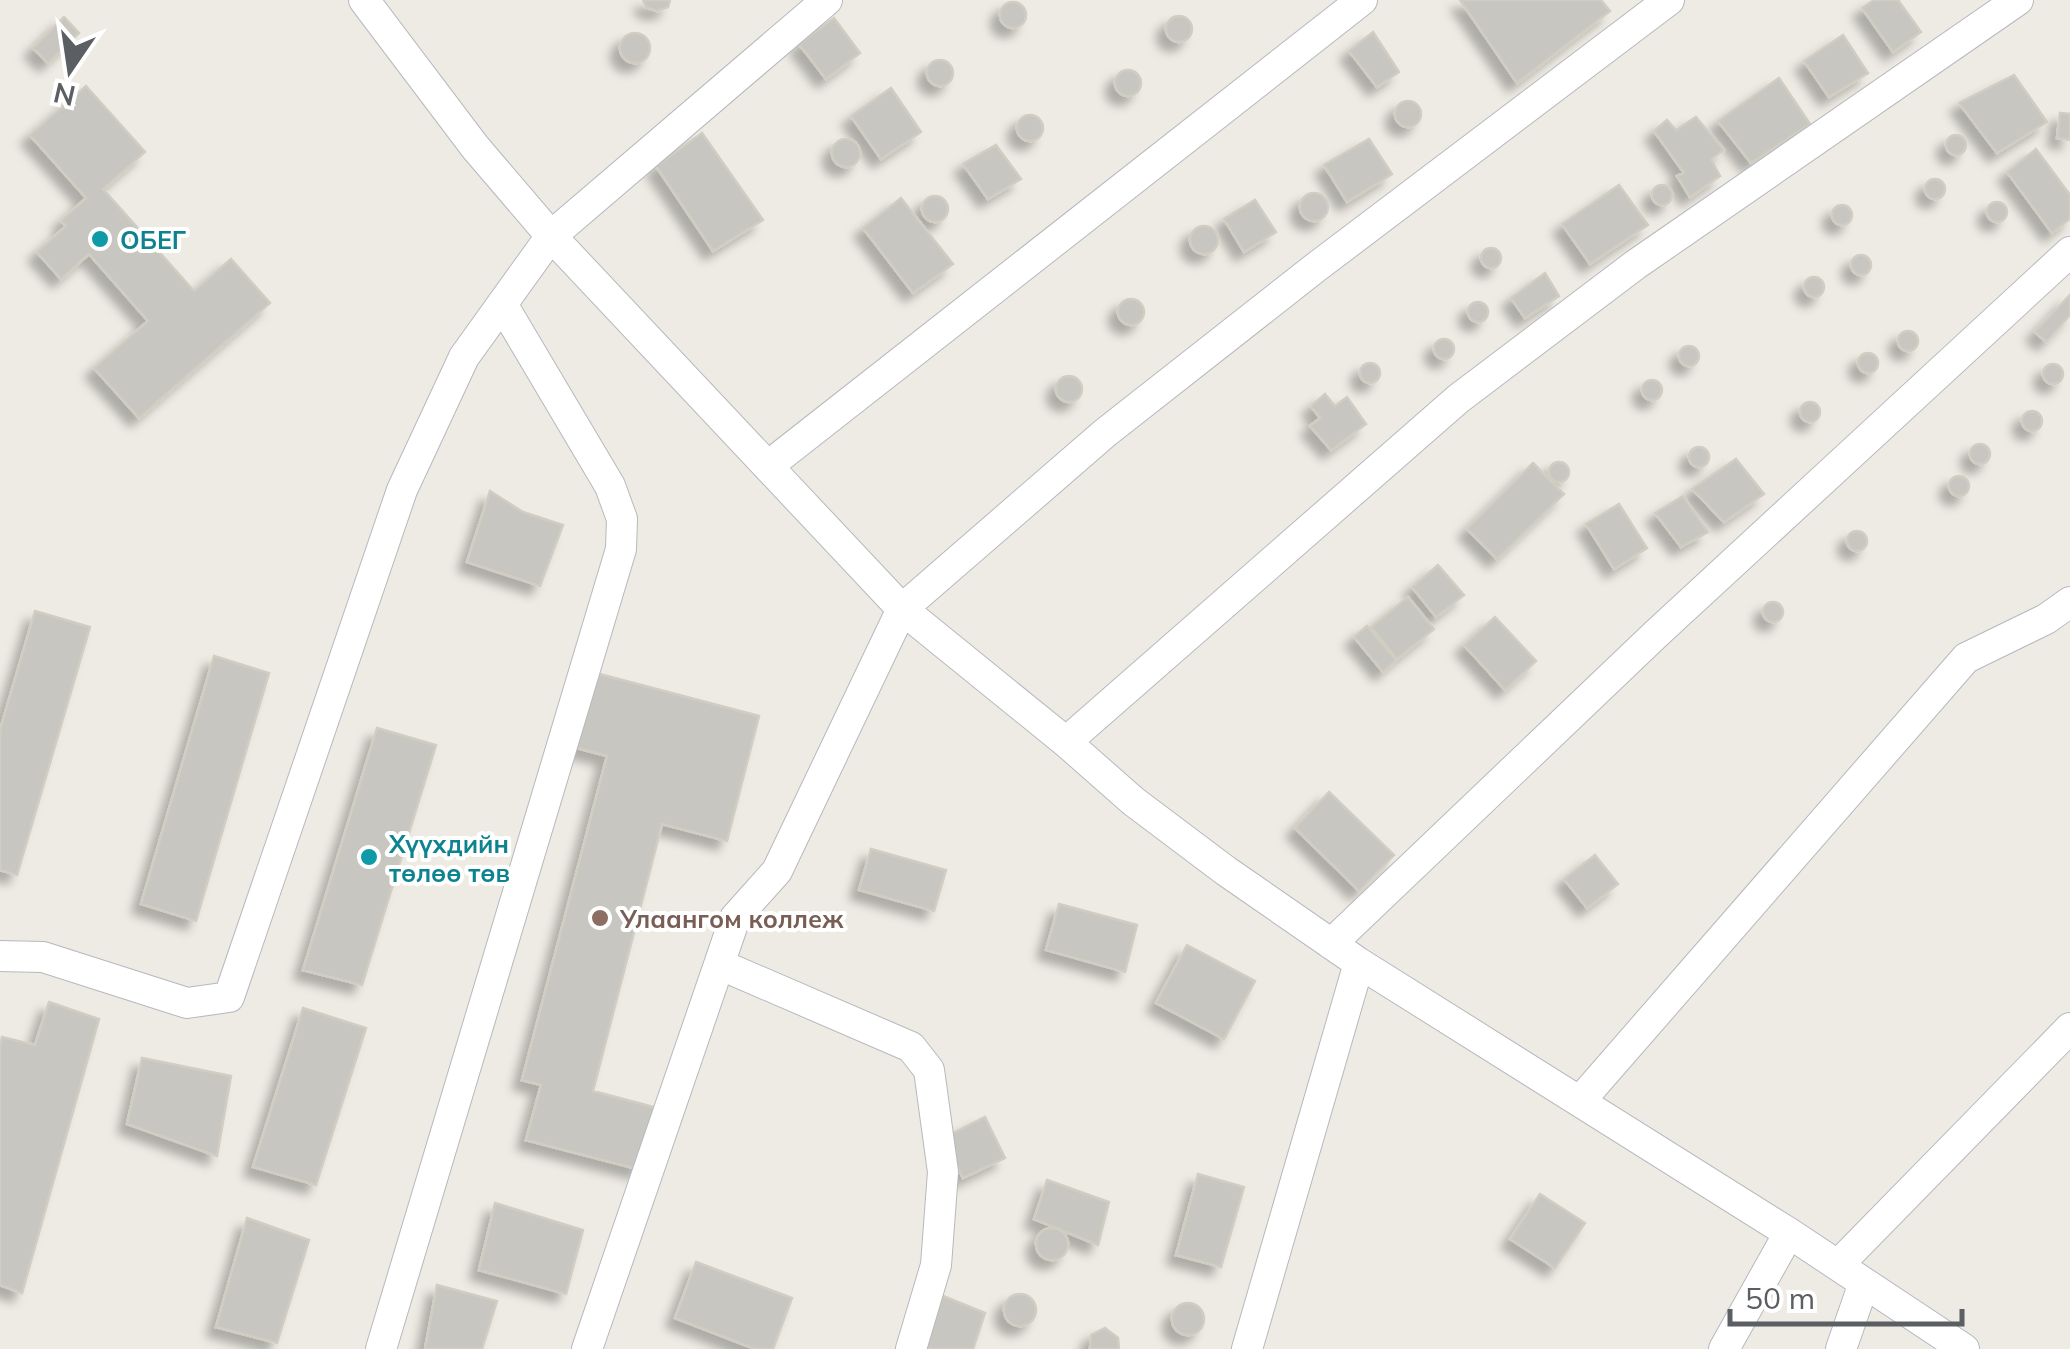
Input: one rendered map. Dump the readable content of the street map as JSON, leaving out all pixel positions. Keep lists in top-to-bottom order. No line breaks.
{"places":["ОБЕГ","Хүүхдийн төлөө төв","Улаангом коллеж"],"scale_bar":"50 m","north":"bottom"}
